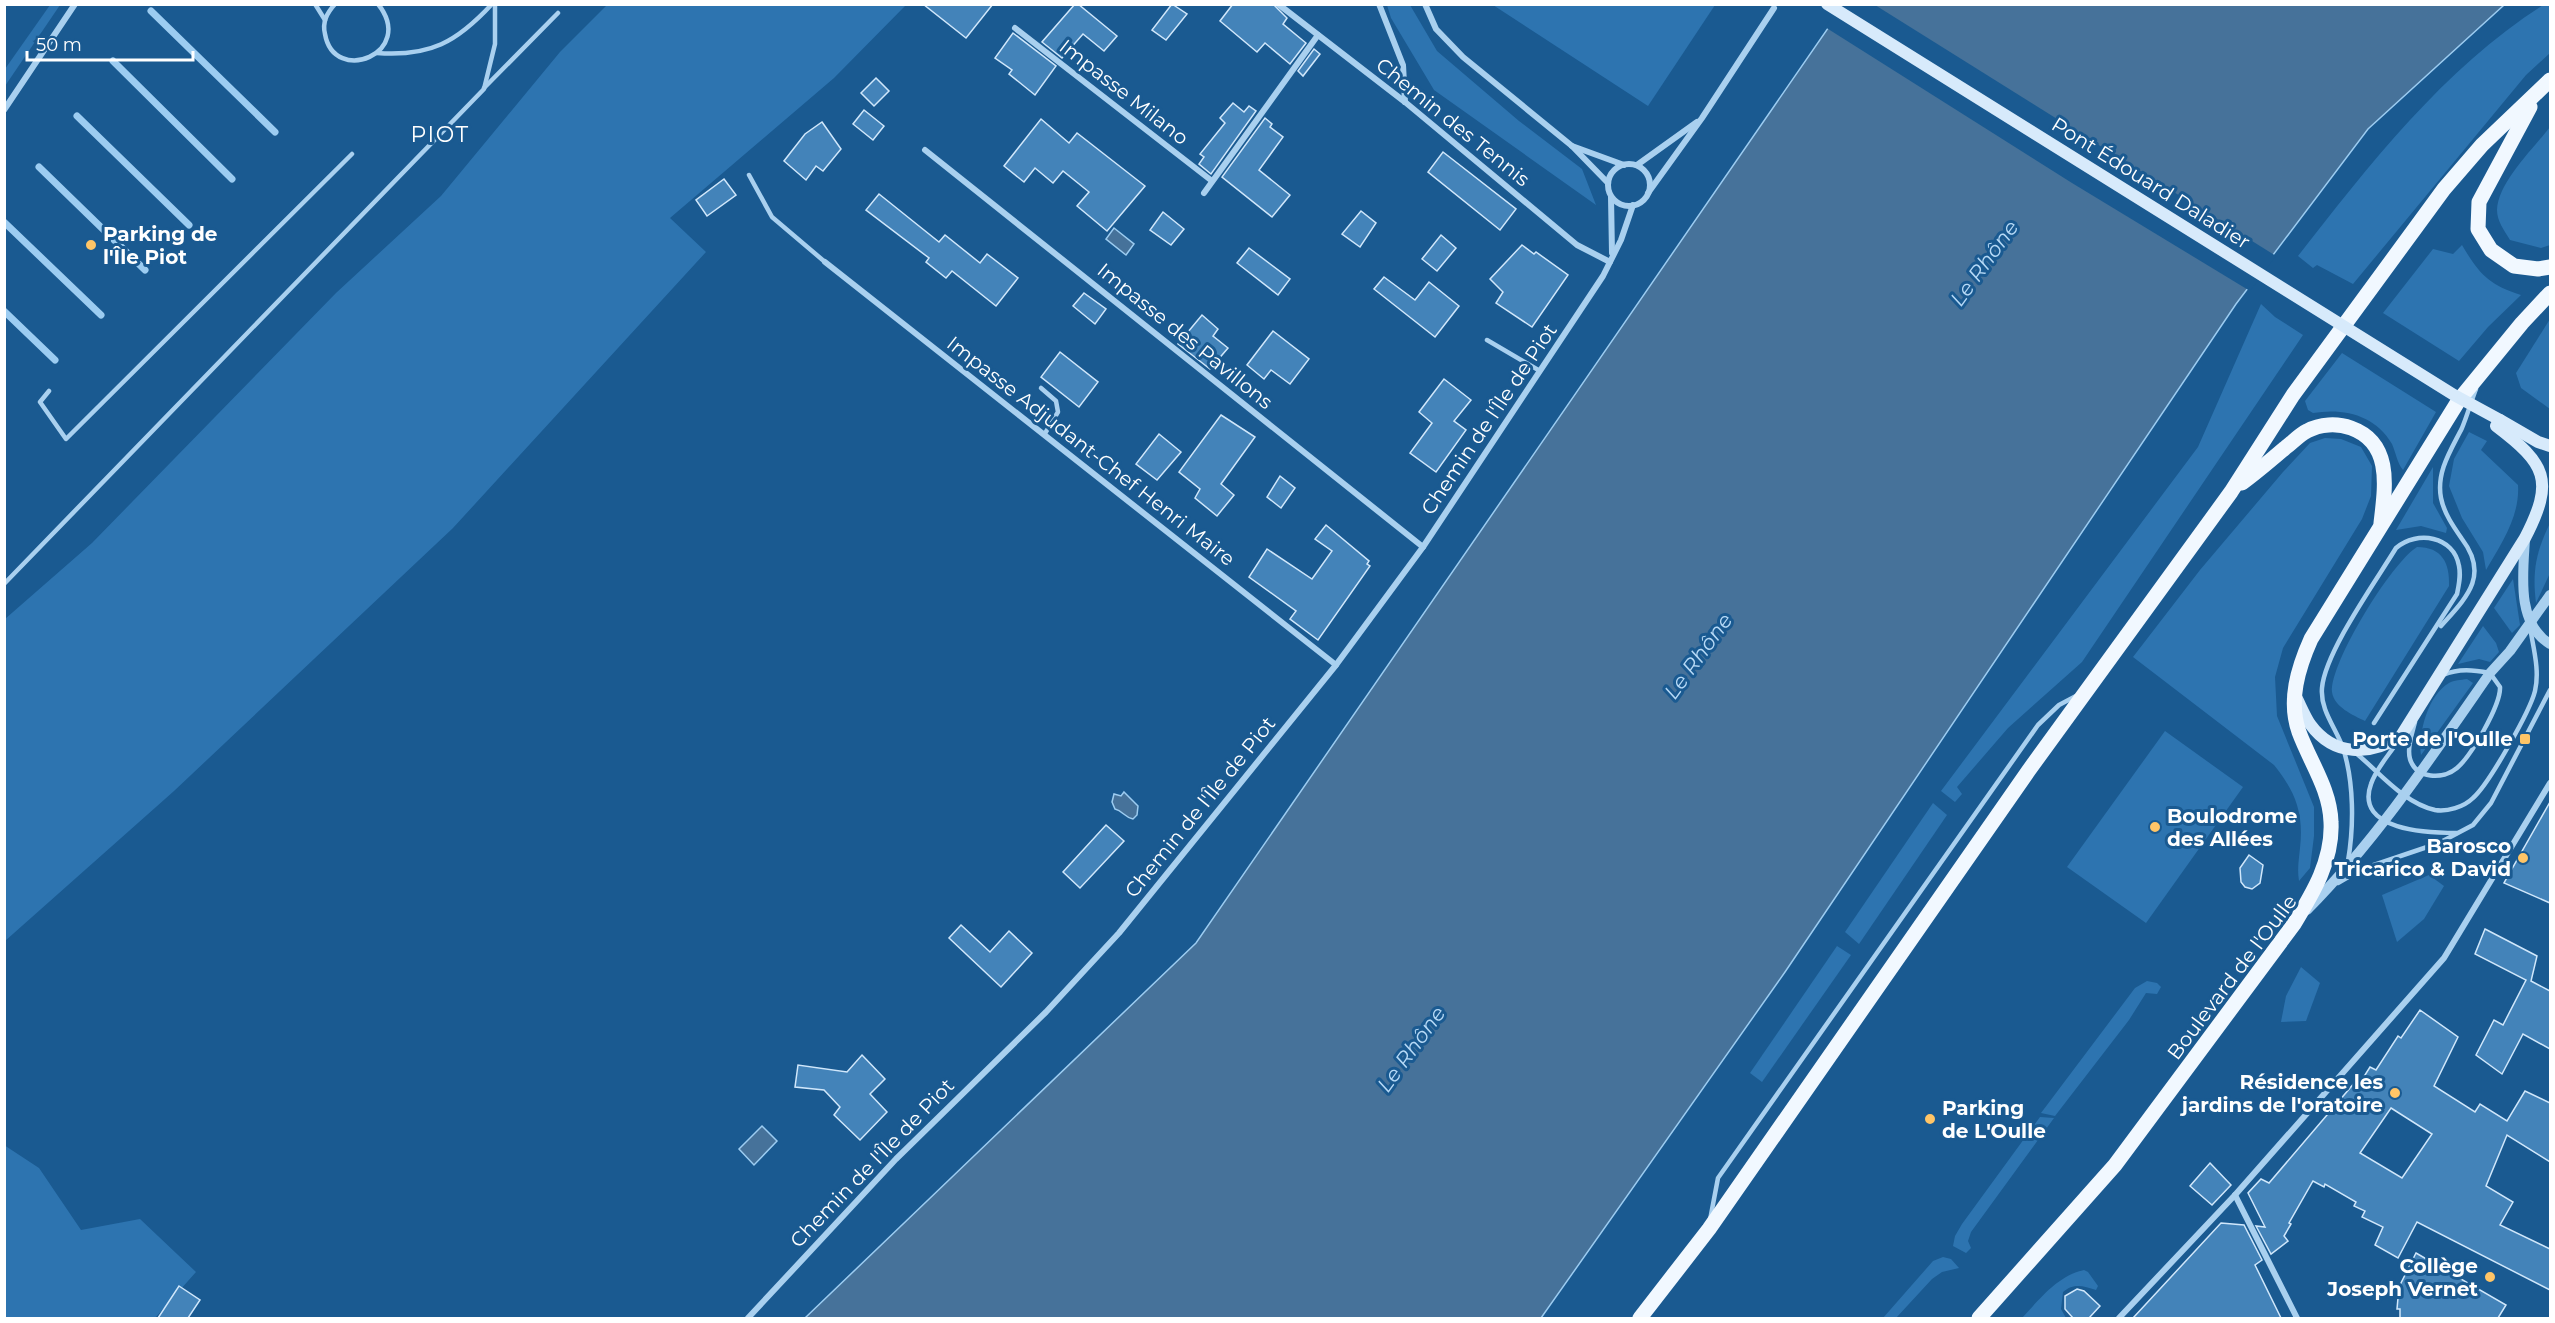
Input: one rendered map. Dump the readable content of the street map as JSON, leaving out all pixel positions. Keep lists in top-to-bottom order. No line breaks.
{"streets":{"main road":["Pont Édouard Daladier","Boulevard de l'Oulle"],"street":["Impasse Milano","Chemin des Tennis","Impasse des Pavillons","Chemin de l'Île de Piot","Impasse Adjudant-Chef Henri Maire"]},"crossings":[["Chemin des Tennis","Chemin de l'Île de Piot"],["Impasse des Pavillons","Chemin de l'Île de Piot"],["Chemin de l'Île de Piot","Impasse Adjudant-Chef Henri Maire"]],"districts":["PIOT"],"water":["Le Rhône"],"places":{"other":["Parking de l'Île Piot","Boulodrome des Allées","Barosco Tricarico & David","Résidence les jardins de l'oratoire","Parking de L'Oulle","Collège Joseph Vernet"],"transit":["Porte de l'Oulle"]},"scale_bar":"50 m"}
